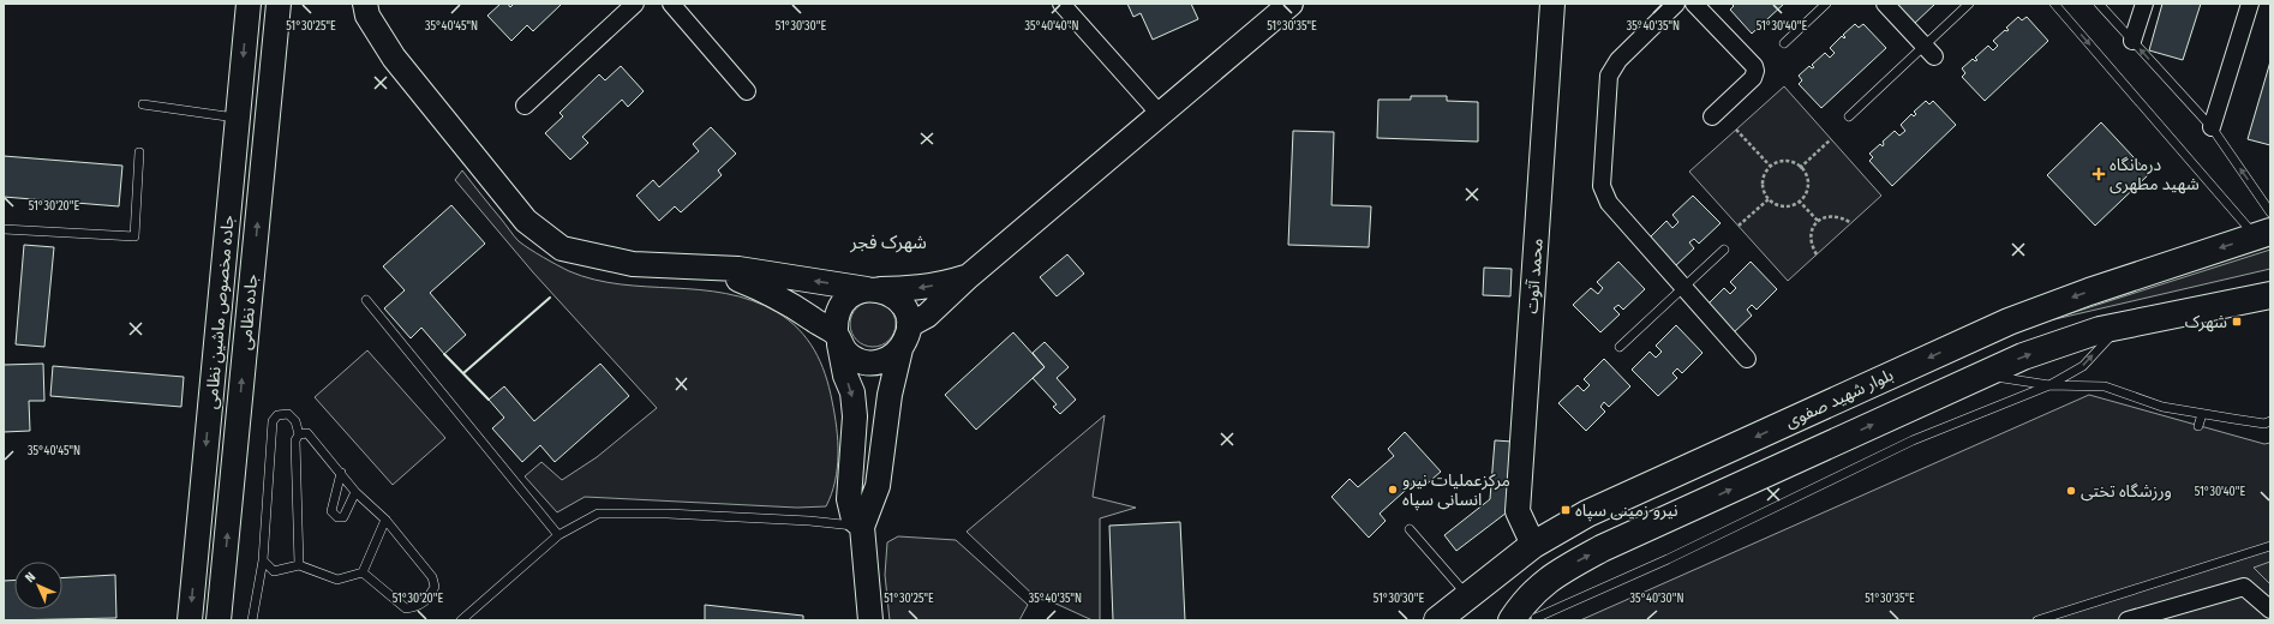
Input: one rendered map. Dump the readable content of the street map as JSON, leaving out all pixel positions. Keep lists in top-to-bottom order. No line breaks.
{"streets":{"main road":["بلوار شهید صفوی"],"street":["محمد آتوت","جاده مخصوص ماشین نظامی","جاده نظامی"]},"crossings":[["محمد آتوت","بلوار شهید صفوی"]],"one_way":["جاده مخصوص ماشین نظامی","جاده نظامی"],"districts":["شهرک فجر"],"places":{"health":["درمانگاه شهید مطهری"],"transit":["شهرک","نیرو زمینی سپاه"],"other":["مرکزعملیات نیرو انسانی سپاه","ورزشگاه تختی"]},"north":"top left","coordinates":["51°30'25\"E","51°30'30\"E","51°30'35\"E","35°40'35\"N","51°30'40\"E","35°40'45\"N","35°40'40\"N","51°30'20\"E","35°40'30\"N"]}
